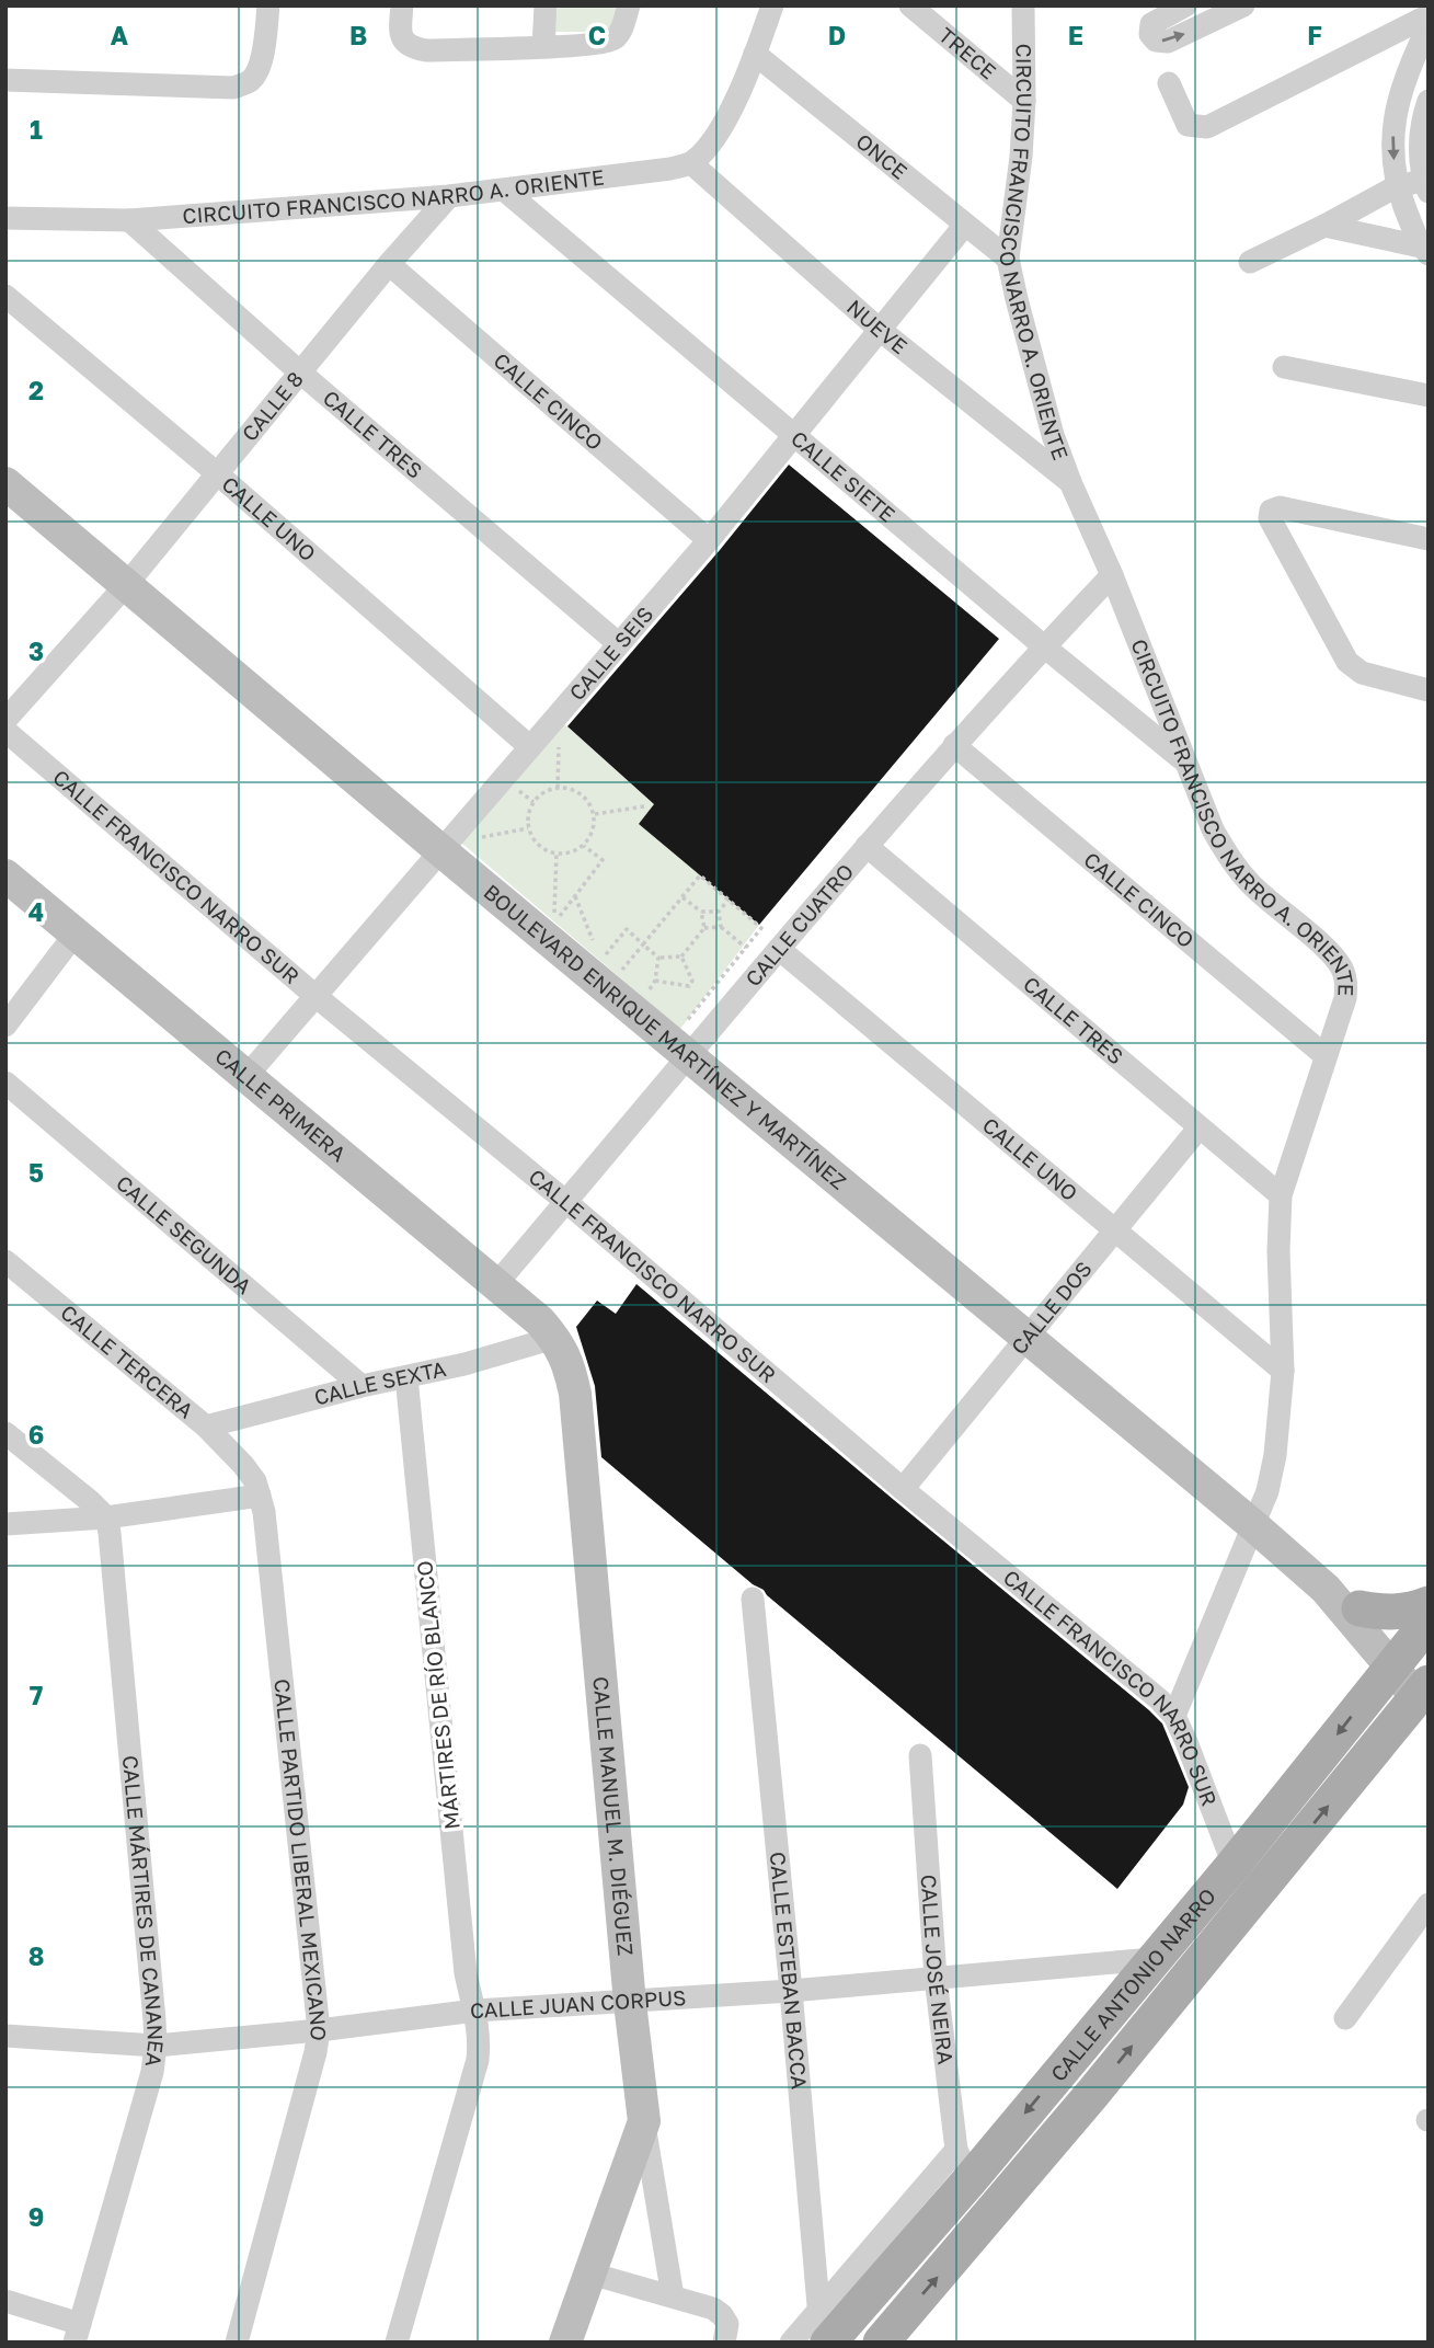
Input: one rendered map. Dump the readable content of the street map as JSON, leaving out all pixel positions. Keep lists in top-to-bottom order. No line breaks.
{"streets":{"main road":["CALLE ANTONIO NARRO"],"street":["TRECE","ONCE","CIRCUITO FRANCISCO NARRO A. ORIENTE","NUEVE","CALLE CINCO","CALLE 8","CALLE TRES","CALLE SIETE","CALLE UNO","CALLE SEIS","CALLE FRANCISCO NARRO SUR","CALLE CUATRO","BOULEVARD ENRIQUE MARTÍNEZ Y MARTÍNEZ","CALLE PRIMERA","CALLE SEGUNDA","CALLE DOS","CALLE TERCERA","CALLE SEXTA","MÁRTIRES DE RÍO BLANCO","CALLE MANUEL M. DIÉGUEZ","CALLE PARTIDO LIBERAL MEXICANO","CALLE MÁRTIRES DE CANANEA","CALLE JOSÉ NEIRA","CALLE ESTEBAN BACCA","CALLE JUAN CORPUS"]},"crossings":[["TRECE","CIRCUITO FRANCISCO NARRO A. ORIENTE"],["ONCE","CIRCUITO FRANCISCO NARRO A. ORIENTE"],["ONCE","CALLE SEIS"],["CIRCUITO FRANCISCO NARRO A. ORIENTE","NUEVE"],["CIRCUITO FRANCISCO NARRO A. ORIENTE","CALLE CINCO"],["CIRCUITO FRANCISCO NARRO A. ORIENTE","CALLE 8"],["CIRCUITO FRANCISCO NARRO A. ORIENTE","CALLE TRES"],["CIRCUITO FRANCISCO NARRO A. ORIENTE","CALLE SIETE"],["CIRCUITO FRANCISCO NARRO A. ORIENTE","CALLE UNO"],["CIRCUITO FRANCISCO NARRO A. ORIENTE","CALLE FRANCISCO NARRO SUR"],["CIRCUITO FRANCISCO NARRO A. ORIENTE","CALLE CUATRO"],["CIRCUITO FRANCISCO NARRO A. ORIENTE","BOULEVARD ENRIQUE MARTÍNEZ Y MARTÍNEZ"],["NUEVE","CALLE SEIS"],["CALLE CINCO","CALLE 8"],["CALLE CINCO","CALLE SEIS"],["CALLE CINCO","CALLE CUATRO"],["CALLE 8","CALLE TRES"],["CALLE 8","CALLE UNO"],["CALLE 8","BOULEVARD ENRIQUE MARTÍNEZ Y MARTÍNEZ"],["CALLE TRES","CALLE SEIS"],["CALLE TRES","CALLE CUATRO"],["CALLE TRES","CALLE DOS"],["CALLE SIETE","CALLE SEIS"],["CALLE SIETE","CALLE CUATRO"],["CALLE UNO","CALLE SEIS"],["CALLE UNO","CALLE CUATRO"],["CALLE UNO","CALLE DOS"],["CALLE SEIS","CALLE FRANCISCO NARRO SUR"],["CALLE SEIS","BOULEVARD ENRIQUE MARTÍNEZ Y MARTÍNEZ"],["CALLE SEIS","CALLE PRIMERA"],["CALLE FRANCISCO NARRO SUR","CALLE CUATRO"],["CALLE FRANCISCO NARRO SUR","CALLE DOS"],["CALLE FRANCISCO NARRO SUR","CALLE ANTONIO NARRO"],["CALLE CUATRO","BOULEVARD ENRIQUE MARTÍNEZ Y MARTÍNEZ"],["CALLE CUATRO","CALLE PRIMERA"],["BOULEVARD ENRIQUE MARTÍNEZ Y MARTÍNEZ","CALLE DOS"],["BOULEVARD ENRIQUE MARTÍNEZ Y MARTÍNEZ","CALLE ANTONIO NARRO"],["CALLE PRIMERA","CALLE SEXTA"],["CALLE PRIMERA","CALLE MANUEL M. DIÉGUEZ"],["CALLE SEGUNDA","CALLE SEXTA"],["CALLE TERCERA","CALLE SEXTA"],["CALLE TERCERA","CALLE PARTIDO LIBERAL MEXICANO"],["CALLE SEXTA","MÁRTIRES DE RÍO BLANCO"],["CALLE SEXTA","CALLE MANUEL M. DIÉGUEZ"],["MÁRTIRES DE RÍO BLANCO","CALLE JUAN CORPUS"],["CALLE MANUEL M. DIÉGUEZ","CALLE JUAN CORPUS"],["CALLE PARTIDO LIBERAL MEXICANO","CALLE JUAN CORPUS"],["CALLE MÁRTIRES DE CANANEA","CALLE JUAN CORPUS"],["CALLE JOSÉ NEIRA","CALLE ANTONIO NARRO"],["CALLE JOSÉ NEIRA","CALLE JUAN CORPUS"],["CALLE ESTEBAN BACCA","CALLE ANTONIO NARRO"],["CALLE ESTEBAN BACCA","CALLE JUAN CORPUS"],["CALLE ANTONIO NARRO","CALLE JUAN CORPUS"]],"grid":{"columns":["A","B","C","D","E","F"],"rows":["1","2","3","4","5","6","7","8","9"]}}
